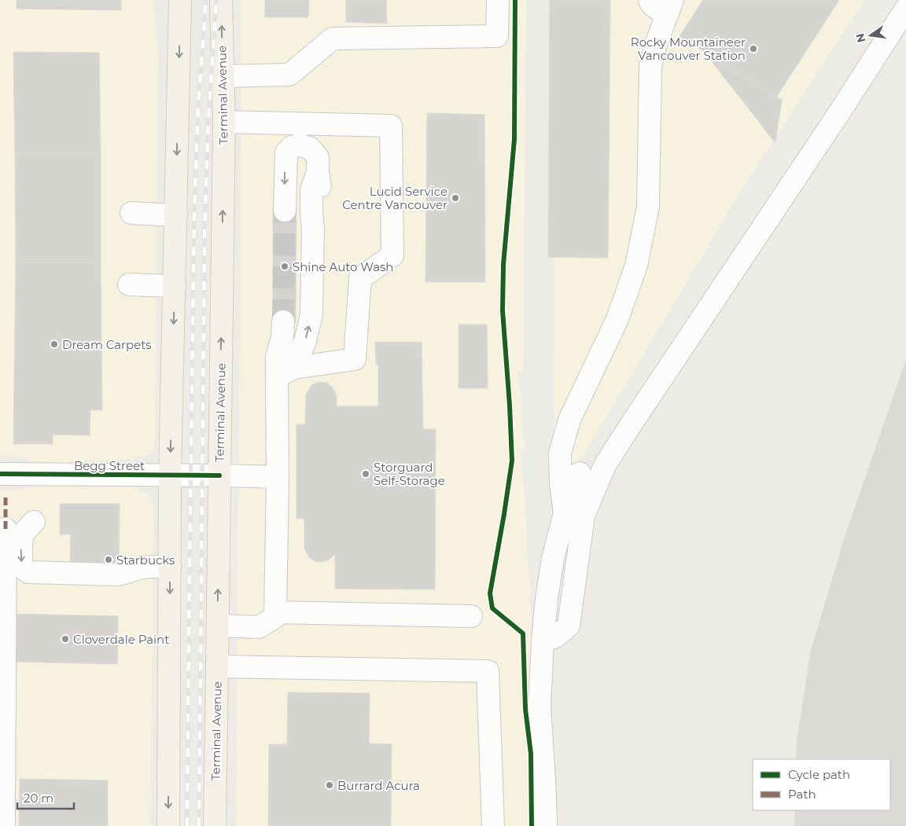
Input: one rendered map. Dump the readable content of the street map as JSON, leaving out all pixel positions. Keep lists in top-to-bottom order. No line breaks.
{"streets":{"main road":["Terminal Avenue"],"street":["Begg Street"]},"crossings":[["Terminal Avenue","Begg Street"]],"places":["Rocky Mountaineer Vancouver Station","Lucid Service Centre Vancouver","Shine Auto Wash","Dream Carpets","Storguard Self-Storage","Starbucks","Cloverdale Paint","Burrard Acura"],"legend":["Cycle path","Path"],"scale_bar":"20 m","north":"left"}
